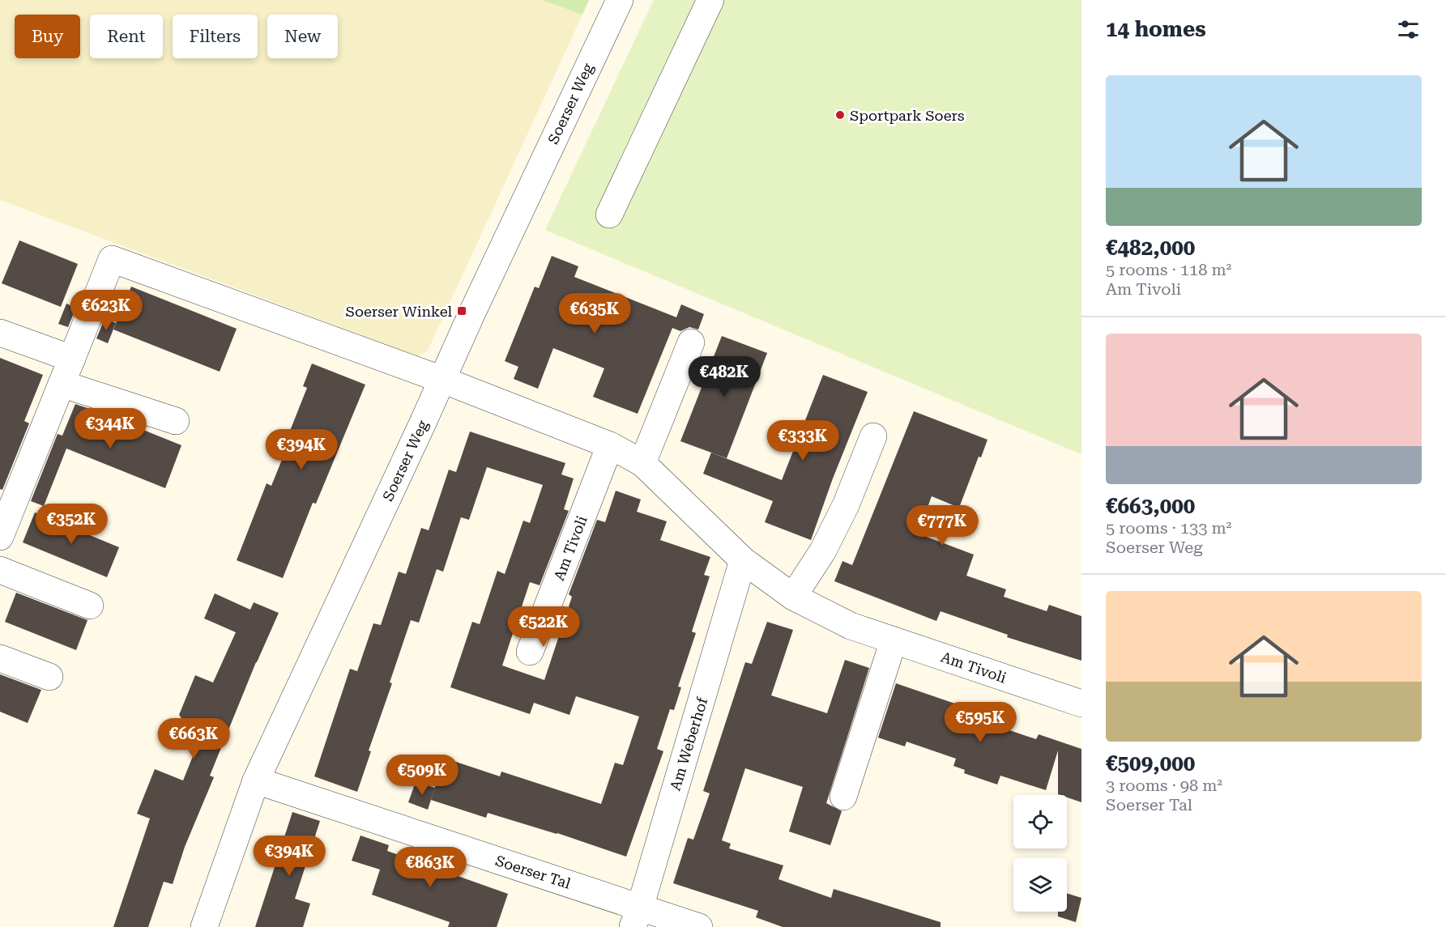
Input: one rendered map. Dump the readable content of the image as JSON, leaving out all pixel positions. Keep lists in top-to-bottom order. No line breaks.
{"streets":{"street":["Soerser Weg","Am Tivoli","Am Weberhof","Soerser Tal"]},"crossings":[["Soerser Weg","Am Tivoli"],["Soerser Weg","Soerser Tal"],["Am Tivoli","Am Weberhof"],["Am Weberhof","Soerser Tal"]],"places":{"other":["Sportpark Soers"],"transit":["Soerser Winkel"]},"page":{"heading":"14 homes","chip":["Buy","Rent","Filters","New"],"list":[{"name":"€482,000","note":"5 rooms · 118 m² · Am Tivoli"},{"name":"€663,000","note":"5 rooms · 133 m² · Soerser Weg"},{"name":"€509,000","note":"3 rooms · 98 m² · Soerser Tal"}],"price":["€623K","€635K","€482K","€344K","€333K","€394K","€352K","€777K","€522K","€595K","€663K","€509K","€394K","€863K"]}}
